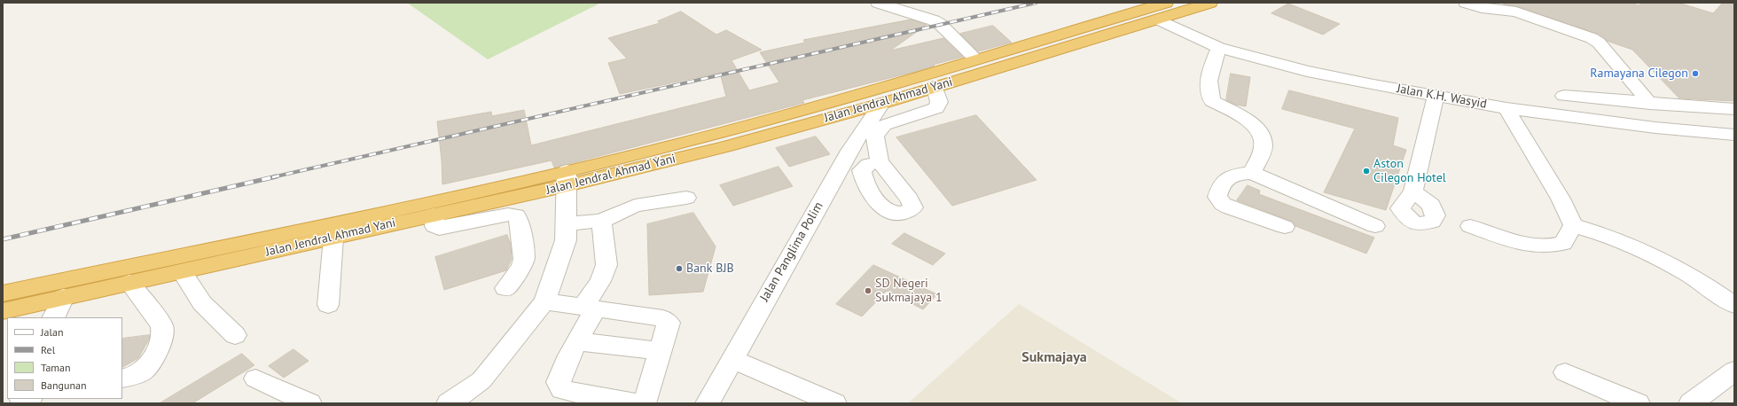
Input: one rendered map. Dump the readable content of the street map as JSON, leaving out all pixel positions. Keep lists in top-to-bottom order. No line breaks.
{"streets":{"highway":["Jalan Jendral Ahmad Yani"],"street":["Jalan K.H. Wasyid","Jalan Panglima Polim"]},"crossings":[["Jalan K.H. Wasyid","Jalan Jendral Ahmad Yani"],["Jalan Jendral Ahmad Yani","Jalan Panglima Polim"]],"districts":["Sukmajaya"],"places":["Ramayana Cilegon","Aston Cilegon Hotel","Bank BJB","SD Negeri Sukmajaya 1"],"legend":["Jalan","Rel","Taman","Bangunan"]}
